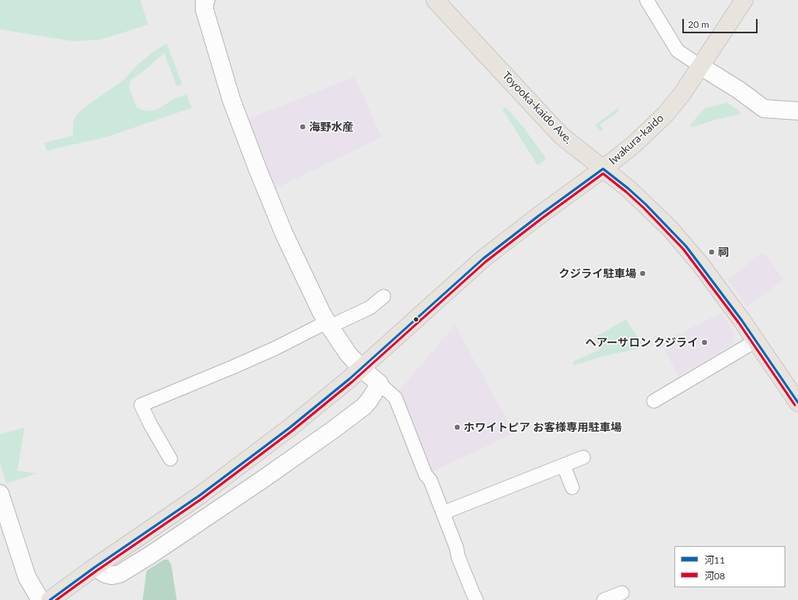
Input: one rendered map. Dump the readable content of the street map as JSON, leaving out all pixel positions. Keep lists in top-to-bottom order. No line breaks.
{"streets":{"main road":["Toyooka-kaido Ave.","Iwakura-kaido"]},"crossings":[["Toyooka-kaido Ave.","Iwakura-kaido"]],"places":["海野水産","祠","クジライ駐車場","ヘアーサロン クジライ","ホワイトピア お客様専用駐車場"],"lines":["transit line 河11","transit line 河08"],"legend":["河11","河08"],"scale_bar":"20 m"}
